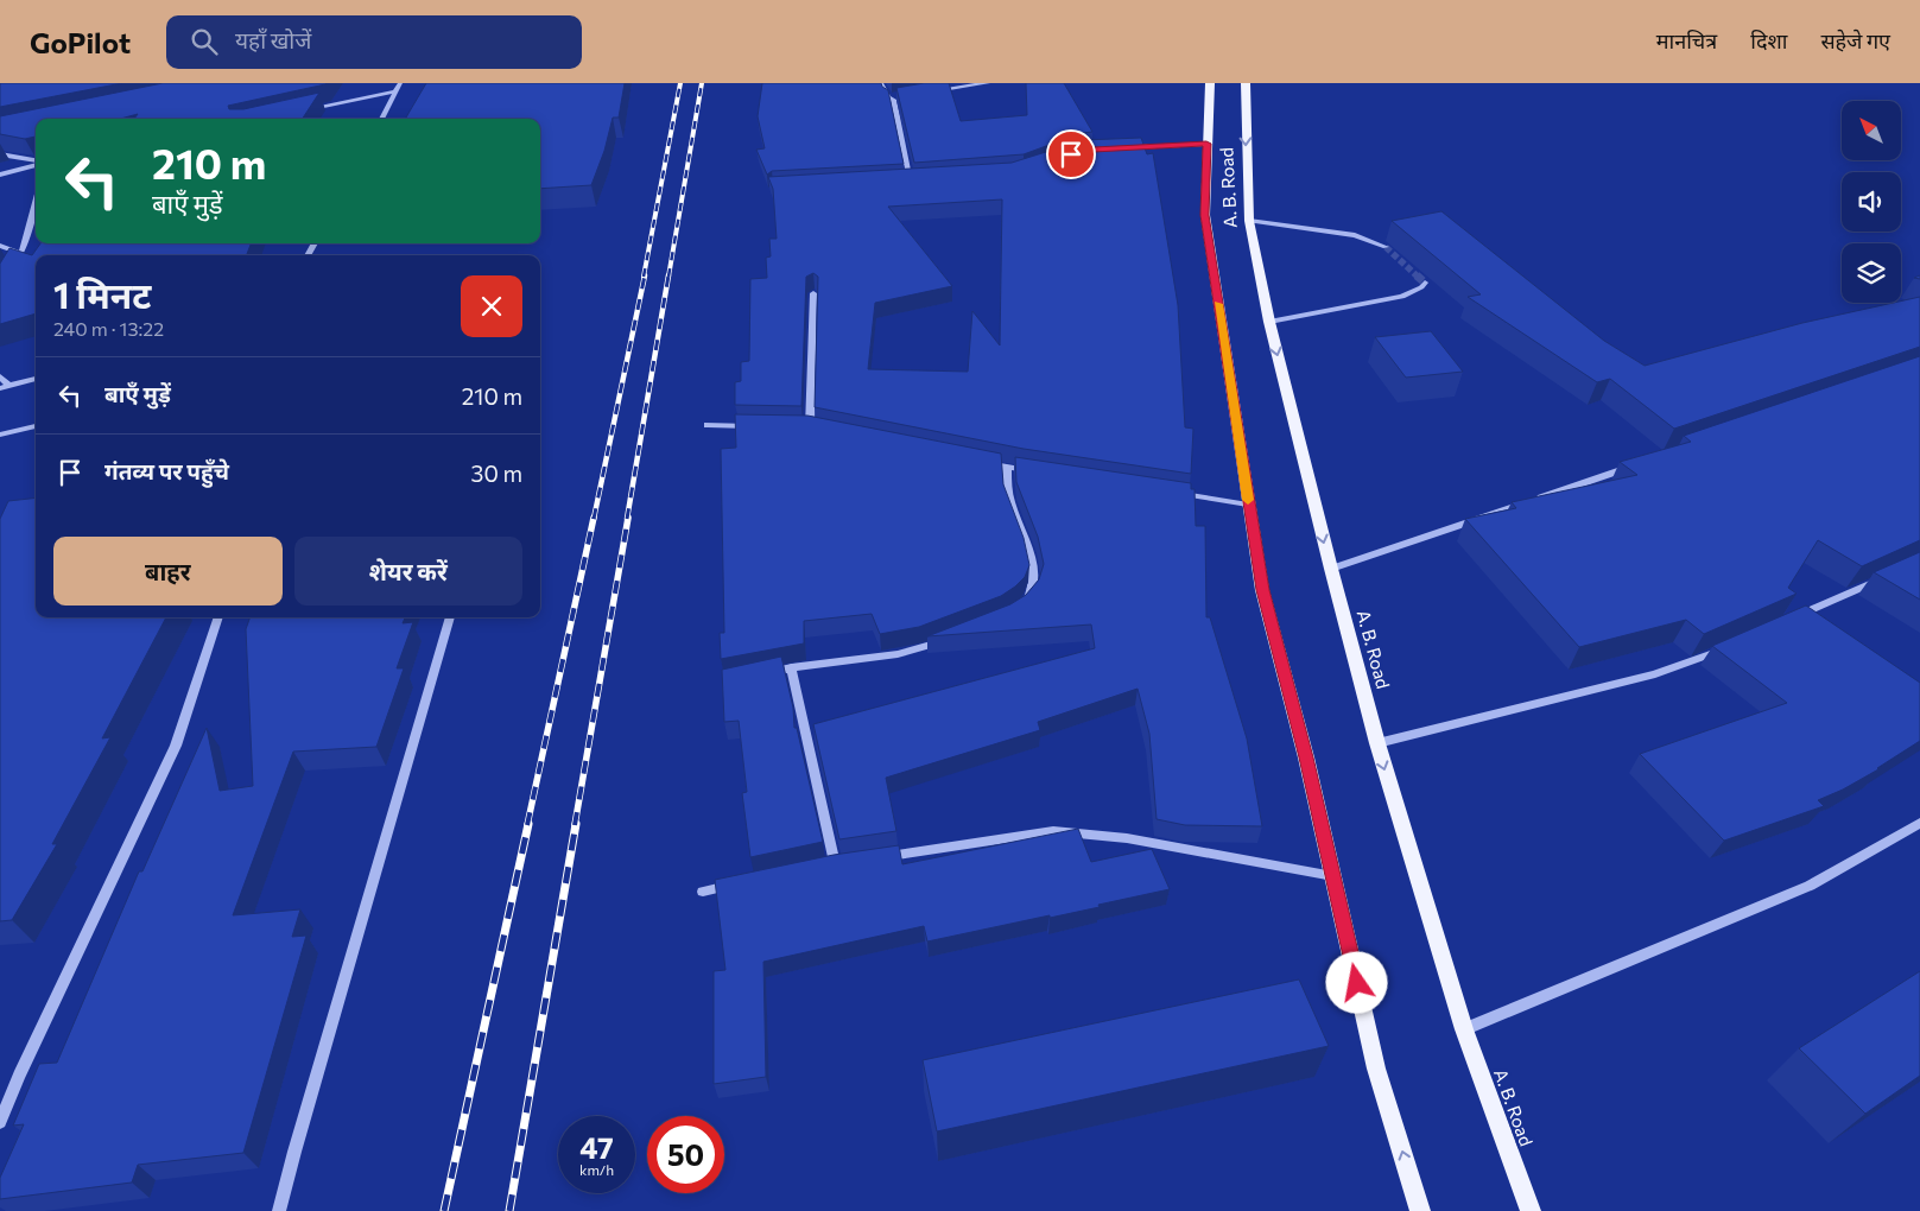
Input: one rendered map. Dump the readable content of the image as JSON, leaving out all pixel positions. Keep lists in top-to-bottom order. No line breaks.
{"streets":{"main road":["A. B. Road"]},"north":"top left","page":{"header":"GoPilot","search":"यहाँ खोजें","nav":["मानचित्र","दिशा","सहेजे गए"],"turn":["210 m","बाएँ मुड़ें"],"heading":["1 मिनट","240 m · 13:22"],"list":[{"name":"बाएँ मुड़ें","value":"210 m"},{"name":"गंतव्य पर पहुँचे","value":"30 m"}],"buttons":["बाहर","शेयर करें"],"speed":"47 km/h","limit":"50"}}
